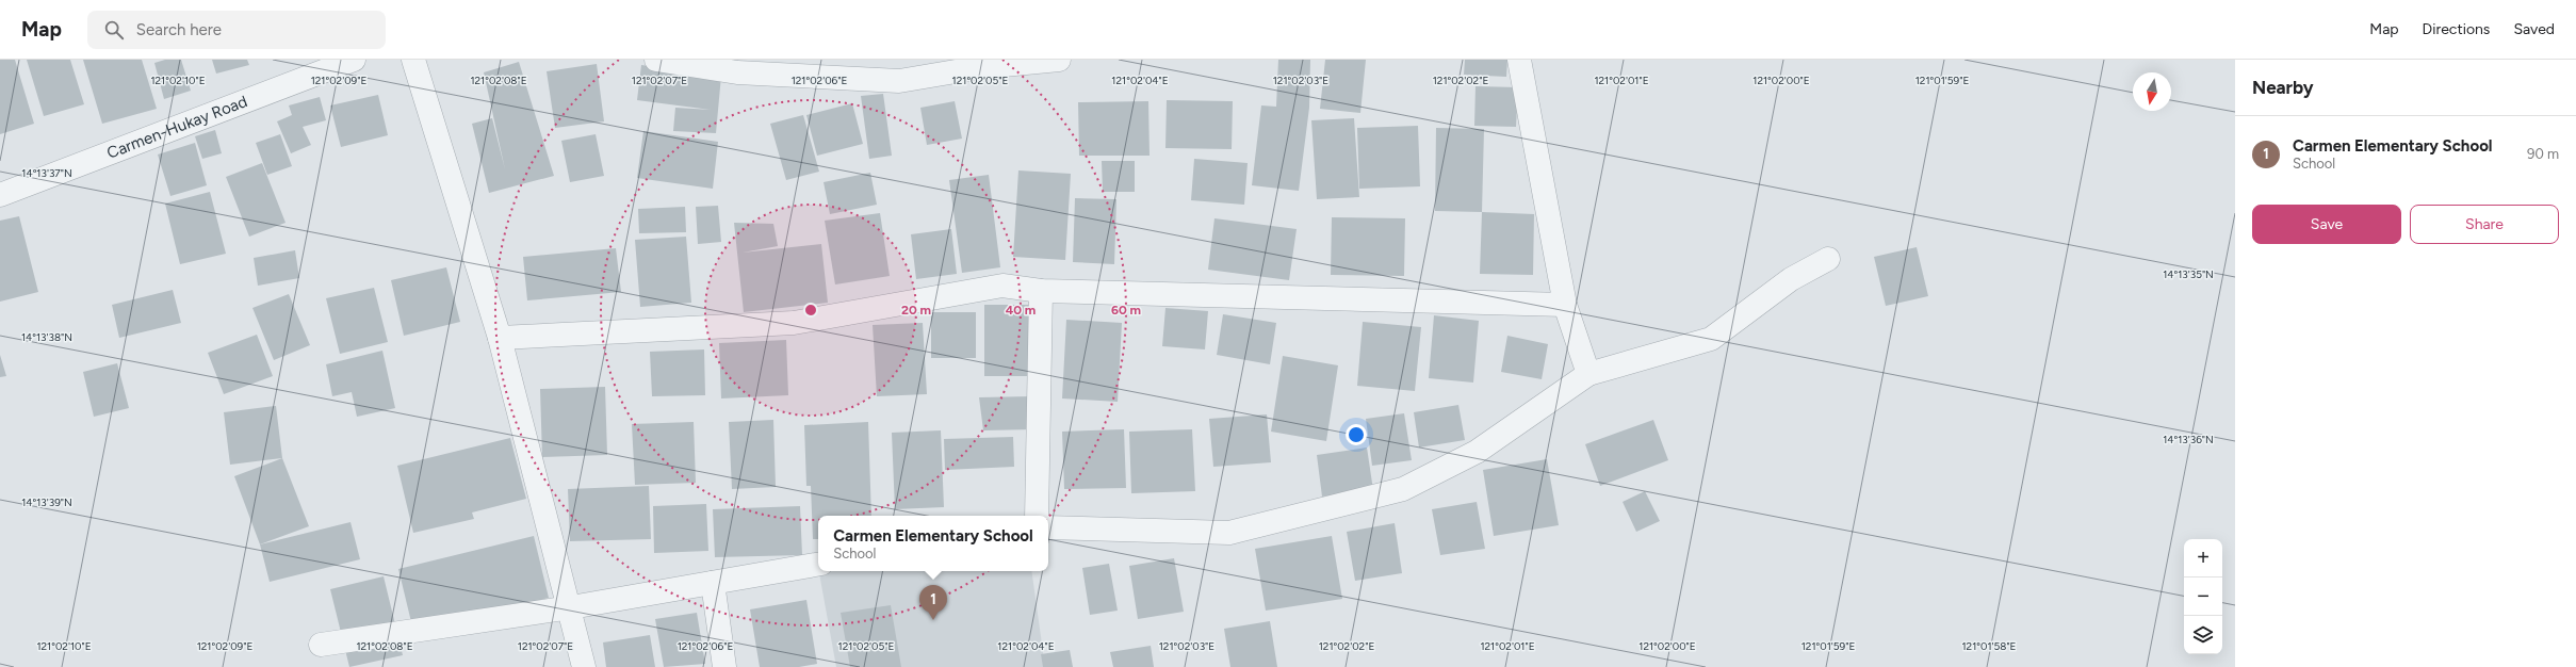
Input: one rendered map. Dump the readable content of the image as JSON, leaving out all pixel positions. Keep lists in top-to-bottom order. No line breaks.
{"streets":{"street":["Carmen-Hukay Road"]},"north":"bottom","page":{"header":"Map","search":"Search here","nav":["Map","Directions","Saved"],"heading":"Nearby","list":[{"mark":"1","name":"Carmen Elementary School","note":"School","value":"90 m"}],"buttons":["Save","Share"],"popup":["Carmen Elementary School","School"],"map_buttons":["+","−"],"pins":"1"},"coordinates":["121°02'10\"E","121°02'09\"E","121°02'08\"E","121°02'07\"E","121°02'06\"E","121°02'05\"E","121°02'04\"E","121°02'03\"E","121°02'02\"E","121°02'01\"E","121°02'00\"E","121°01'59\"E","14°13'37\"N","14°13'35\"N","14°13'38\"N","14°13'36\"N","14°13'39\"N","121°01'58\"E"],"rings":["20 m","40 m","60 m"]}
